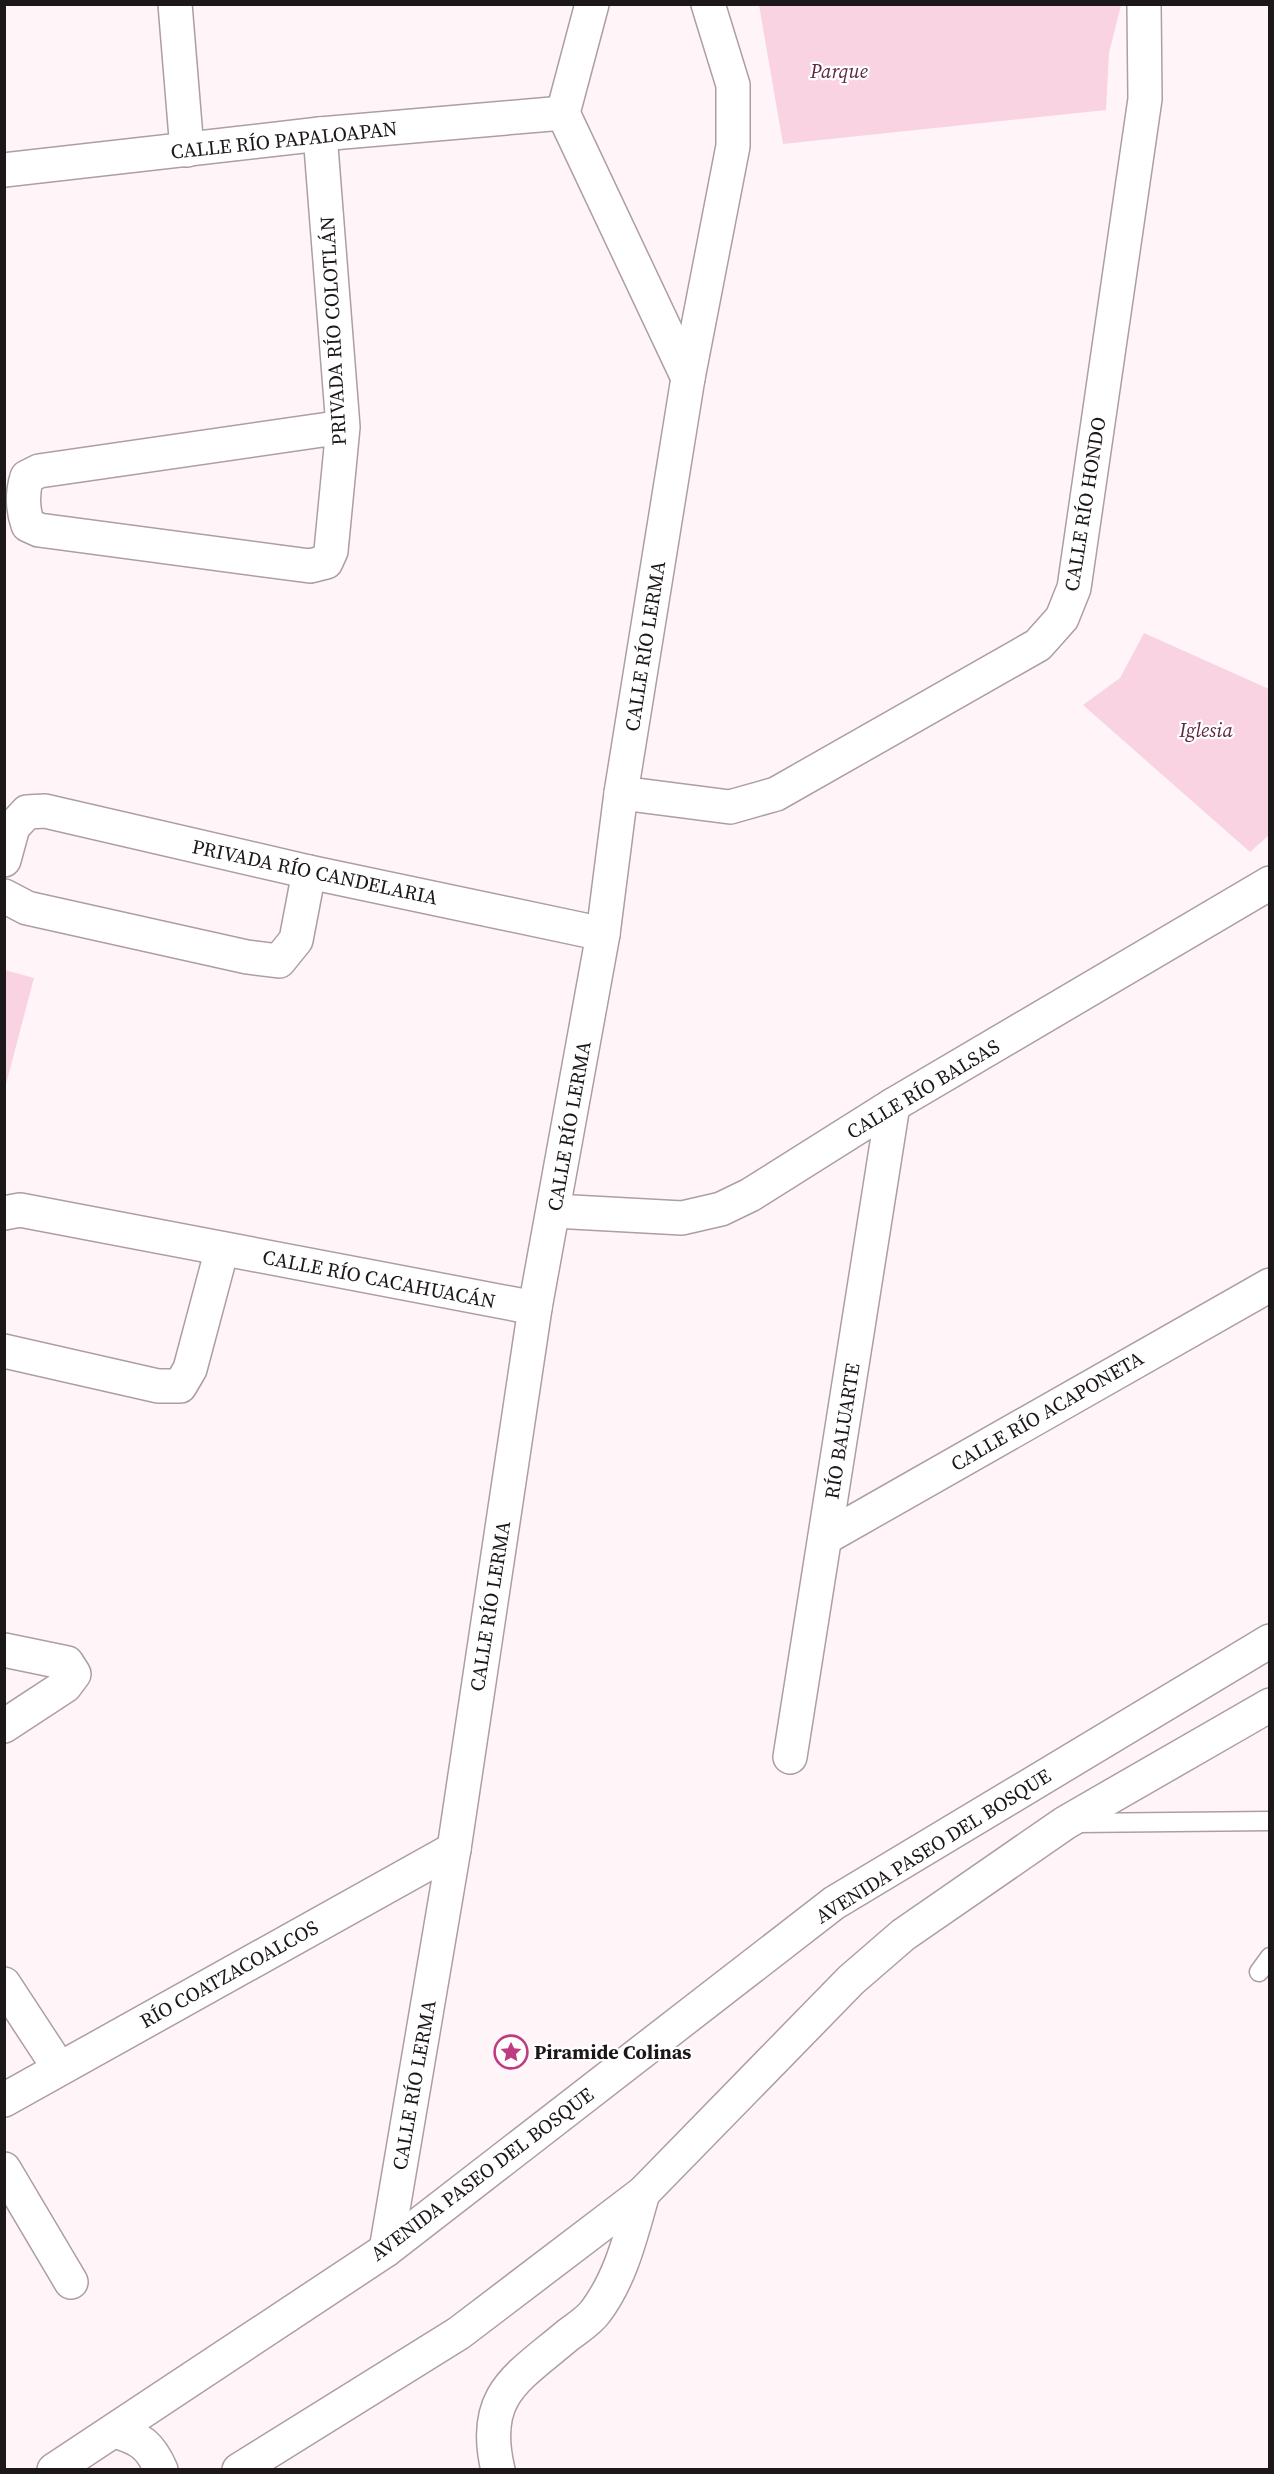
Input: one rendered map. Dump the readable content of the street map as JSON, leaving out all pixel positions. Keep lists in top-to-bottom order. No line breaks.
{"streets":{"street":["CALLE RÍO PAPALOAPAN","PRIVADA RÍO COLOTLÁN","CALLE RÍO HONDO","CALLE RÍO LERMA","PRIVADA RÍO CANDELARIA","CALLE RÍO BALSAS","CALLE RÍO CACAHUACÁN","CALLE RÍO ACAPONETA","RÍO BALUARTE","AVENIDA PASEO DEL BOSQUE","RÍO COATZACOALCOS"]},"crossings":[["CALLE RÍO PAPALOAPAN","PRIVADA RÍO COLOTLÁN"],["CALLE RÍO HONDO","CALLE RÍO LERMA"],["CALLE RÍO LERMA","PRIVADA RÍO CANDELARIA"],["CALLE RÍO LERMA","CALLE RÍO BALSAS"],["CALLE RÍO LERMA","CALLE RÍO CACAHUACÁN"],["CALLE RÍO LERMA","AVENIDA PASEO DEL BOSQUE"],["CALLE RÍO LERMA","RÍO COATZACOALCOS"],["CALLE RÍO BALSAS","RÍO BALUARTE"],["CALLE RÍO ACAPONETA","RÍO BALUARTE"]],"parks":["Parque","Iglesia"],"places":{"place":["Piramide Colinas"]}}
